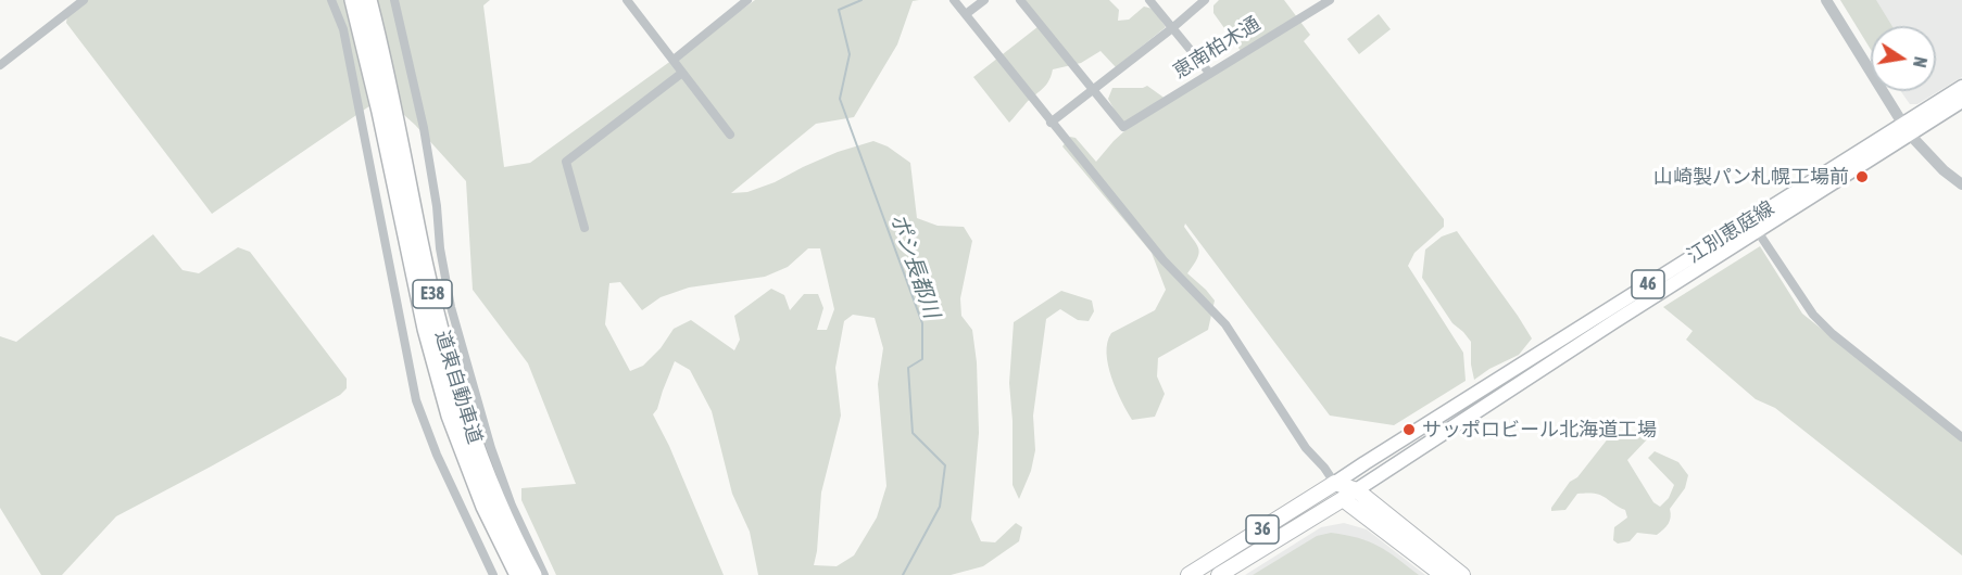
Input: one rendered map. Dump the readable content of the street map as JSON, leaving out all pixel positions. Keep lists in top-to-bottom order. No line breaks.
{"streets":{"highway":["E38","道東自動車道","36"],"main road":["江別恵庭線","46"],"street":["恵南柏木通"]},"crossings":[["江別恵庭線","36"]],"water":["ポシ長都川"],"places":["山崎製パン札幌工場前","サッポロビール北海道工場"],"north":"right"}
